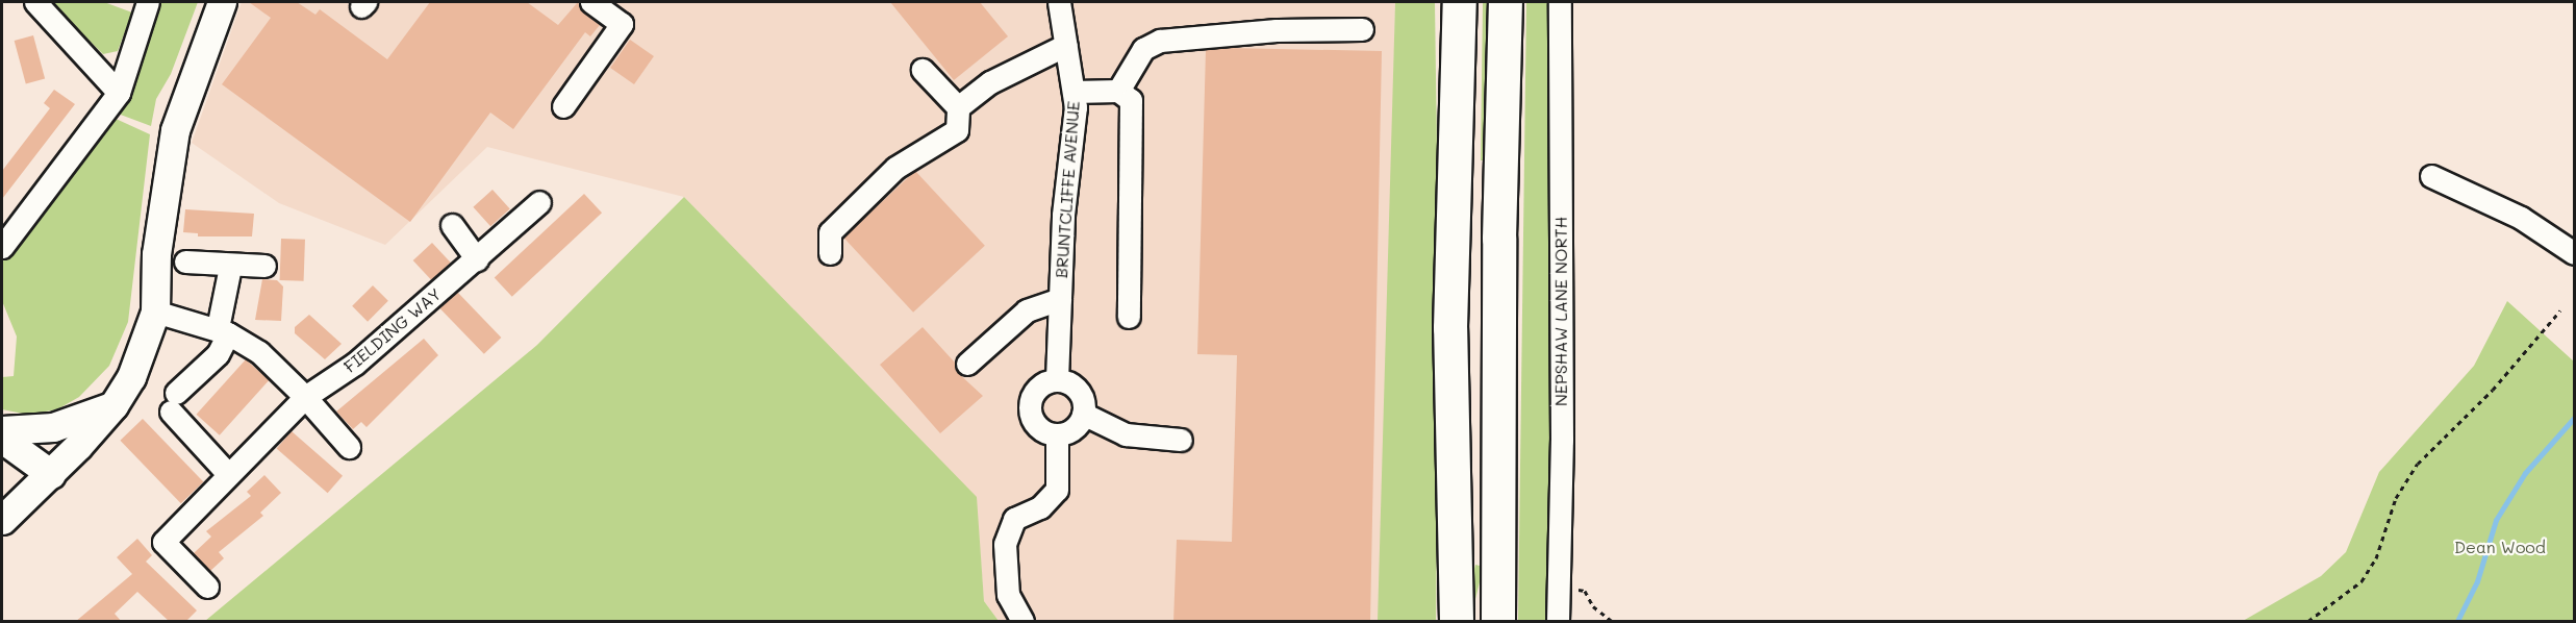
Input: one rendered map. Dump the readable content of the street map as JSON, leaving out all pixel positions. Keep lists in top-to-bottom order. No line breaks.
{"streets":{"street":["BRUNTCLIFFE AVENUE","NEPSHAW LANE NORTH","FIELDING WAY"]},"parks":["Dean Wood"]}
